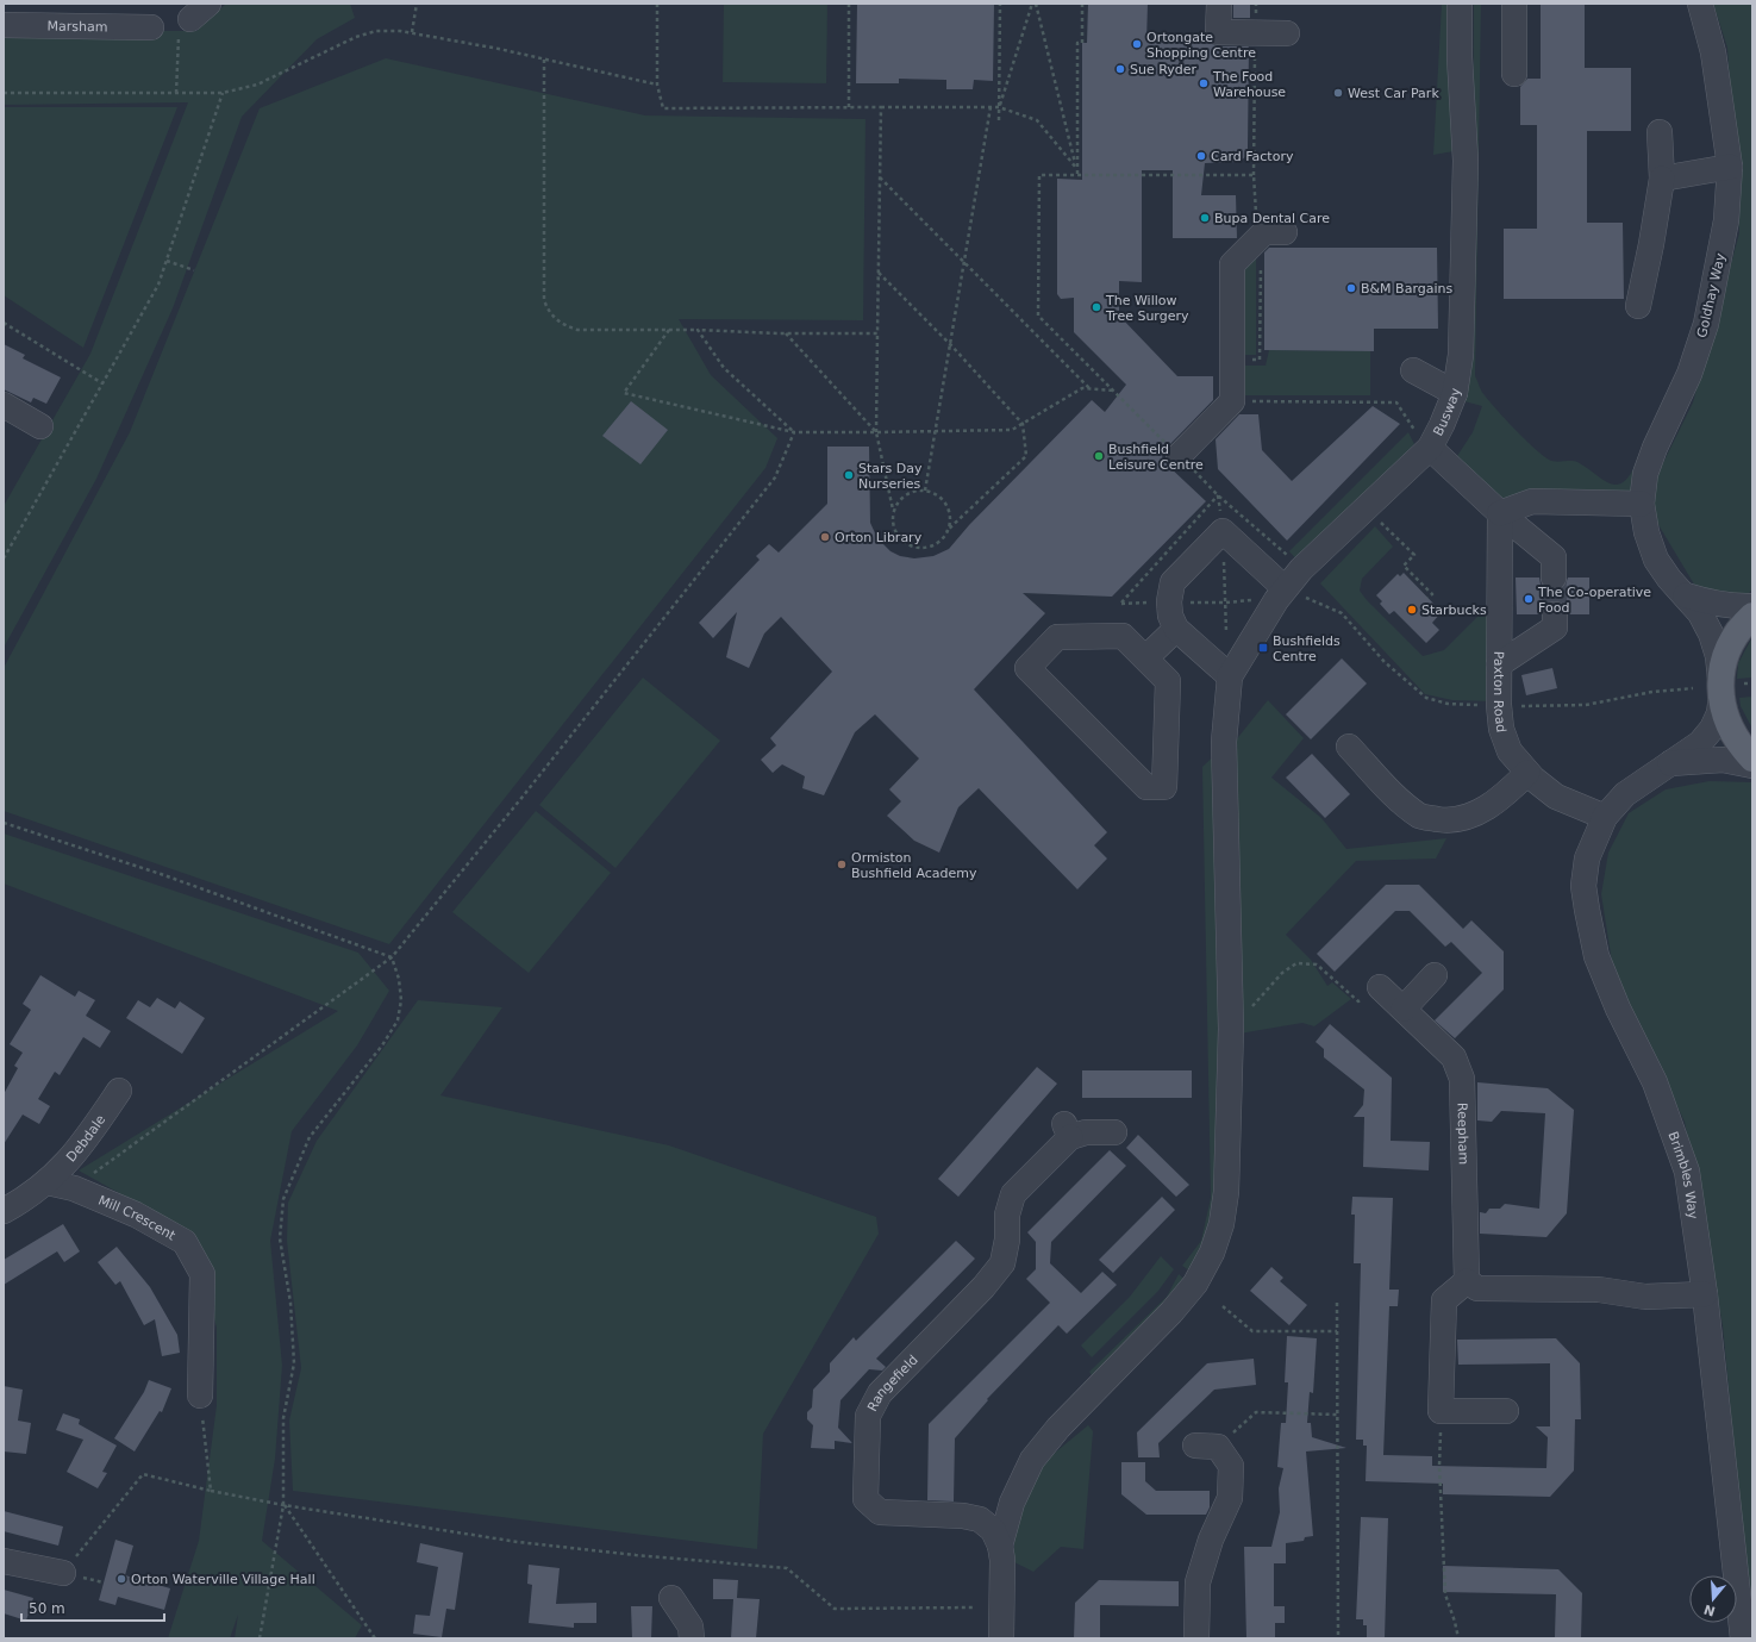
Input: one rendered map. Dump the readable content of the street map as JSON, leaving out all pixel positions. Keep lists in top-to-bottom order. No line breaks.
{"streets":{"street":["Marsham","Goldhay Way","Busway","Paxton Road","Reepham","Debdale","Brimbles Way","Mill Crescent","Rangefield"]},"crossings":[["Goldhay Way","Brimbles Way"],["Busway","Rangefield"],["Paxton Road","Brimbles Way"],["Debdale","Mill Crescent"]],"places":{"other":["Ortongate Shopping Centre","Sue Ryder","The Food Warehouse","West Car Park","Card Factory","Bupa Dental Care","B&M Bargains","The Willow Tree Surgery","Bushfield Leisure Centre","Stars Day Nurseries","Orton Library","The Co-operative Food","Starbucks","Ormiston Bushfield Academy","Orton Waterville Village Hall"],"transit":["Bushfields Centre"]},"scale_bar":"50 m","north":"bottom"}
